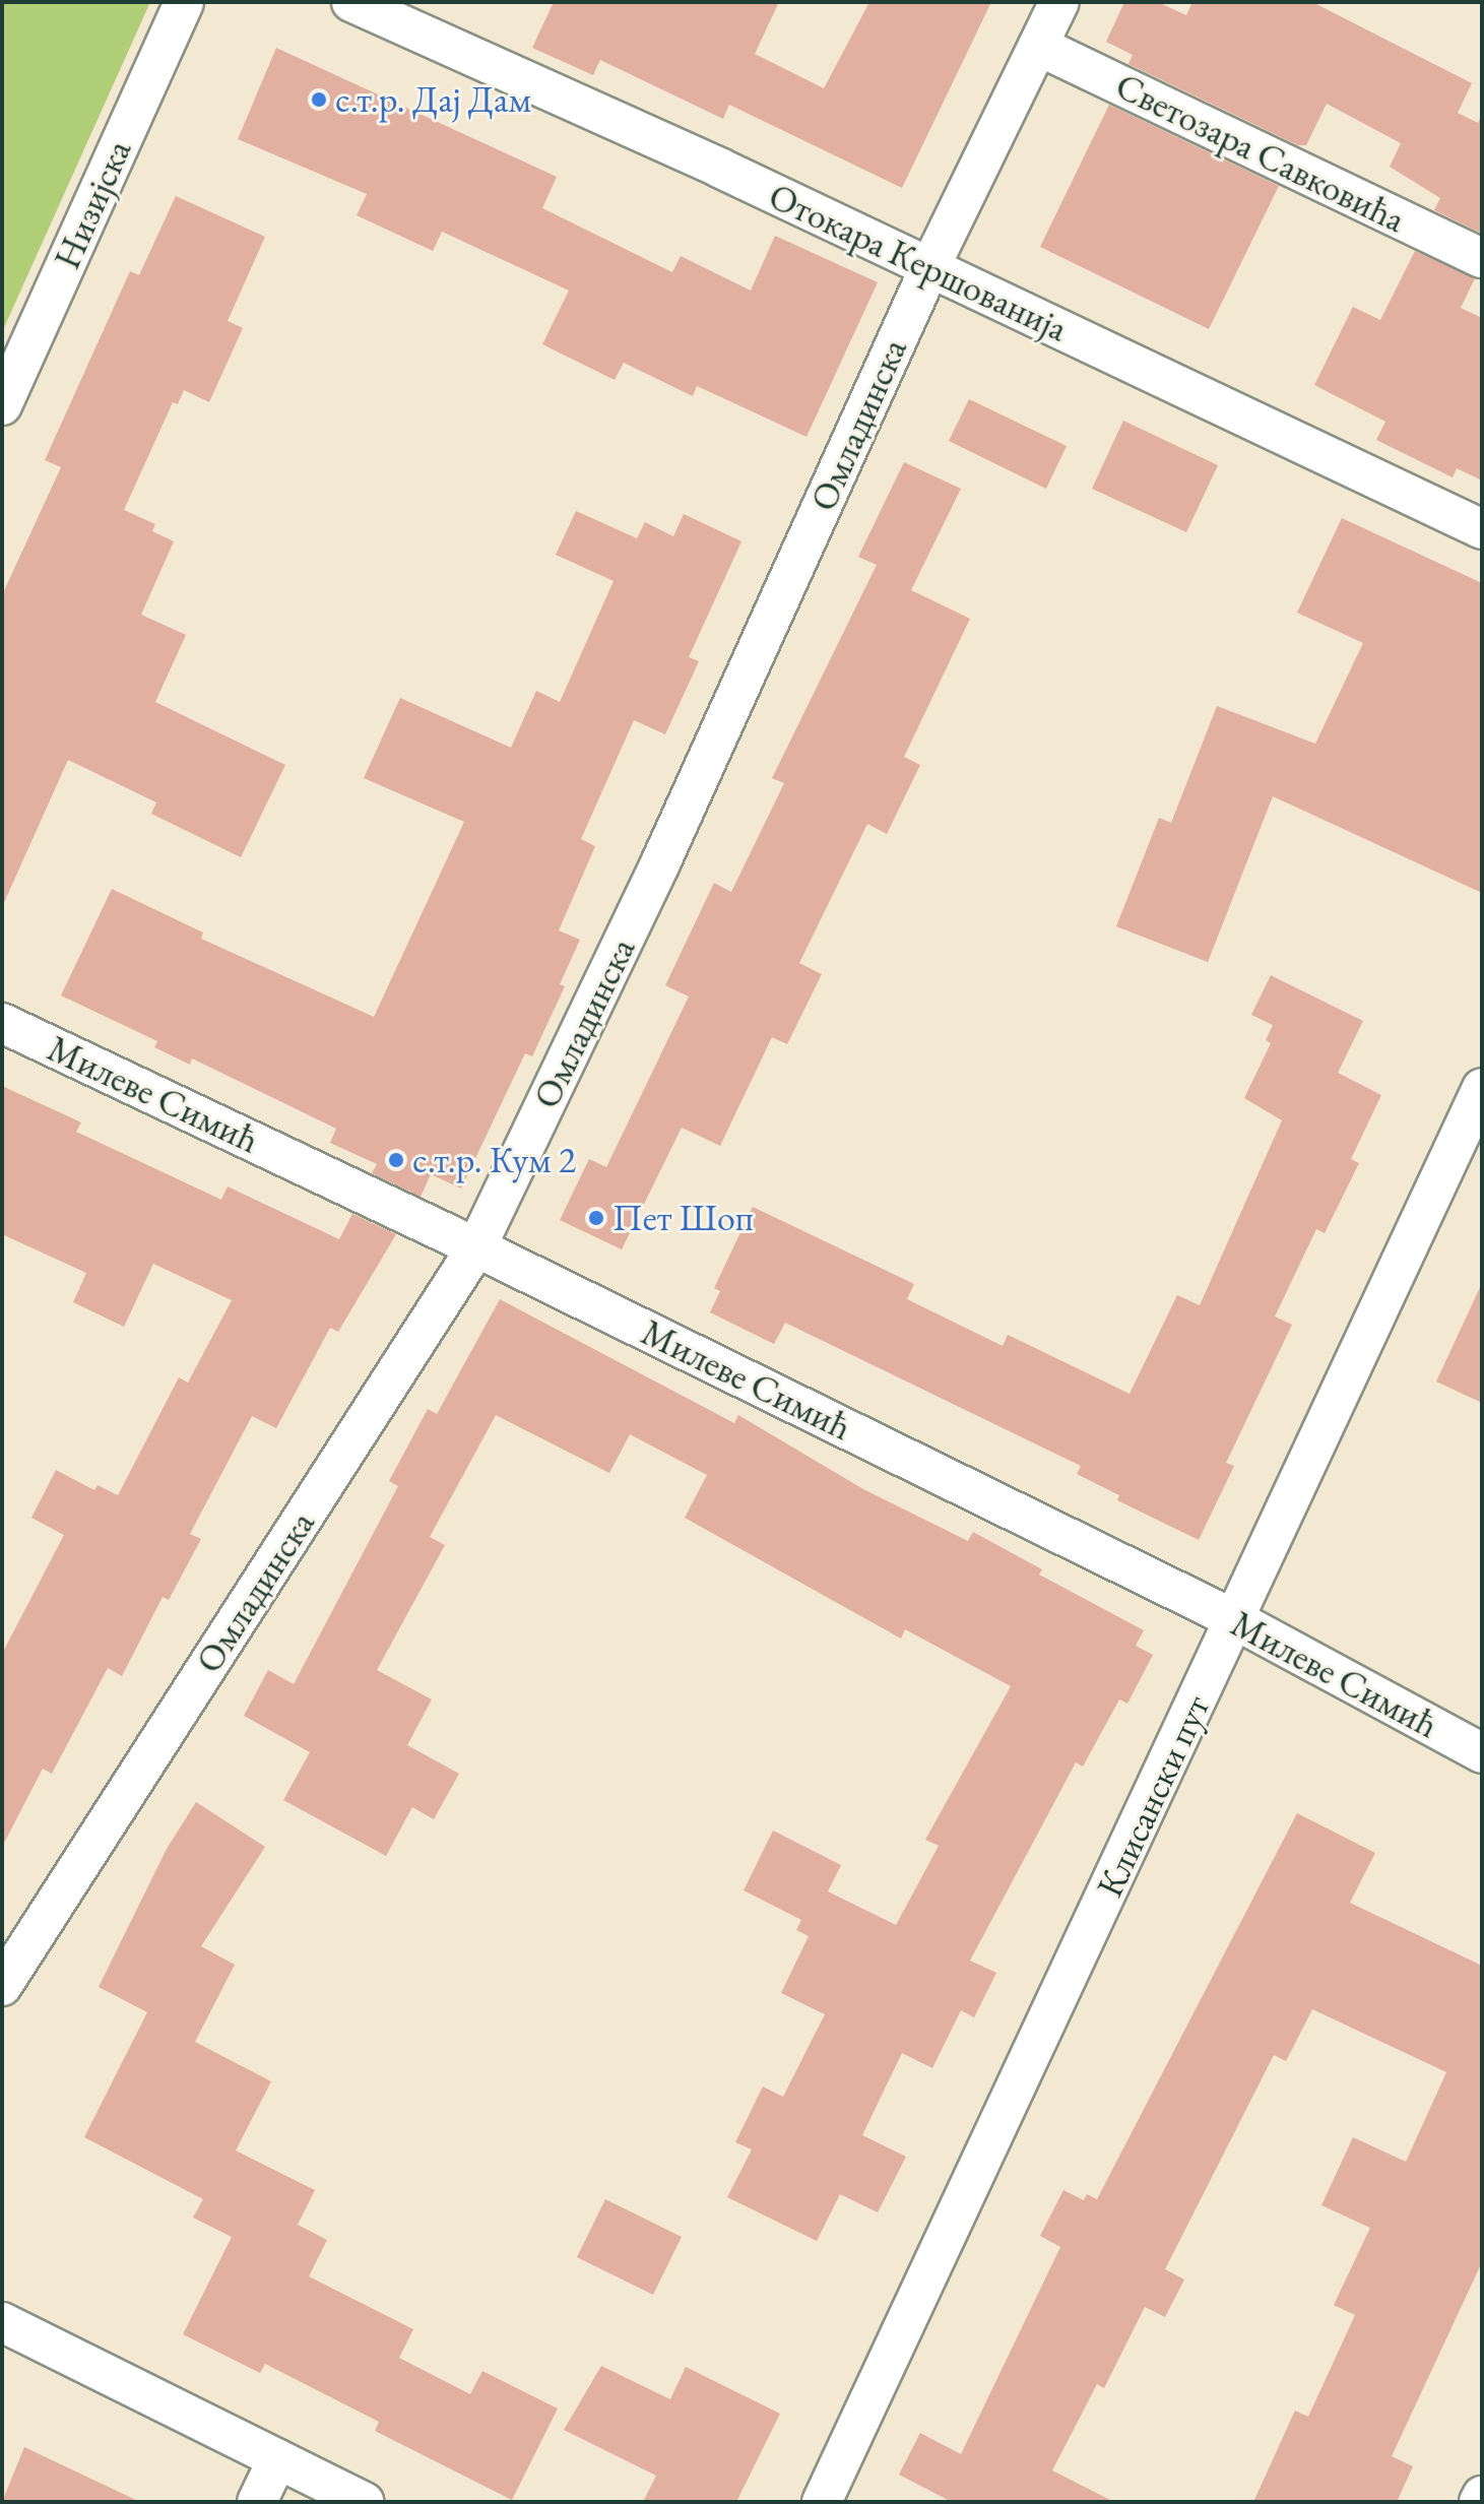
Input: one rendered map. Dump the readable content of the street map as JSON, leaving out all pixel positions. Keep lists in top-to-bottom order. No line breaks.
{"streets":{"street":["Светозара Савковића","Низијска","Отокара Кершованија","Омладинска","Милеве Симић","Клисански пут"]},"crossings":[["Светозара Савковића","Омладинска"],["Отокара Кершованија","Омладинска"],["Омладинска","Милеве Симић"],["Милеве Симић","Клисански пут"]],"places":["с.т.р. Дај Дам","с.т.р. Кум 2","Пет Шоп"]}
